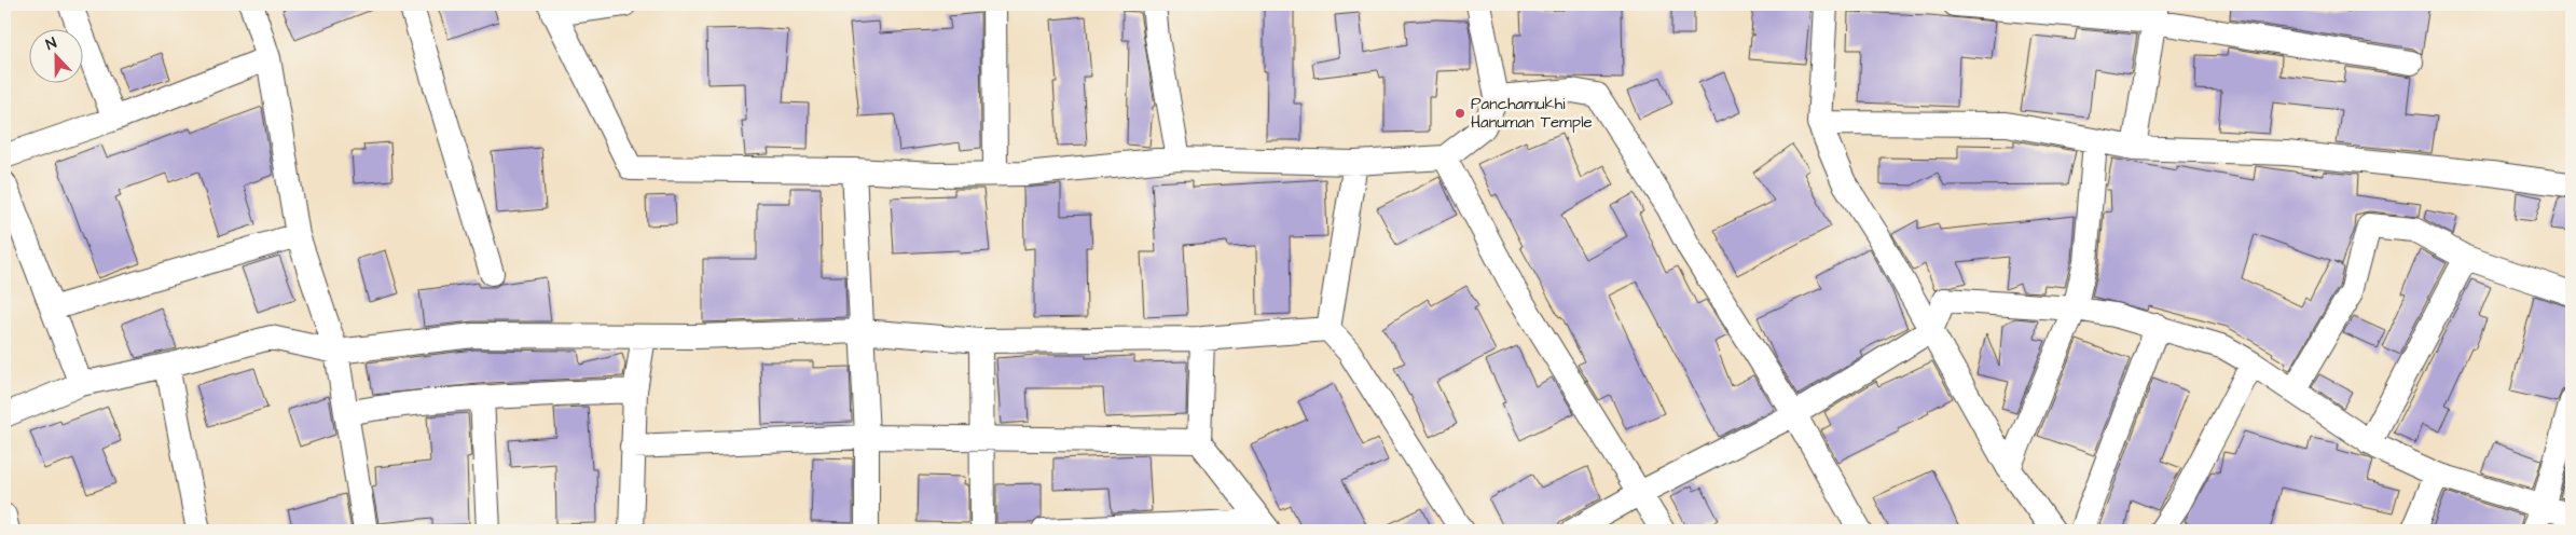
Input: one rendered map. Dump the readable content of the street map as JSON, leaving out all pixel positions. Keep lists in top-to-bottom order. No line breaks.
{"places":["Panchamukhi Hanuman Temple"],"north":"top"}
